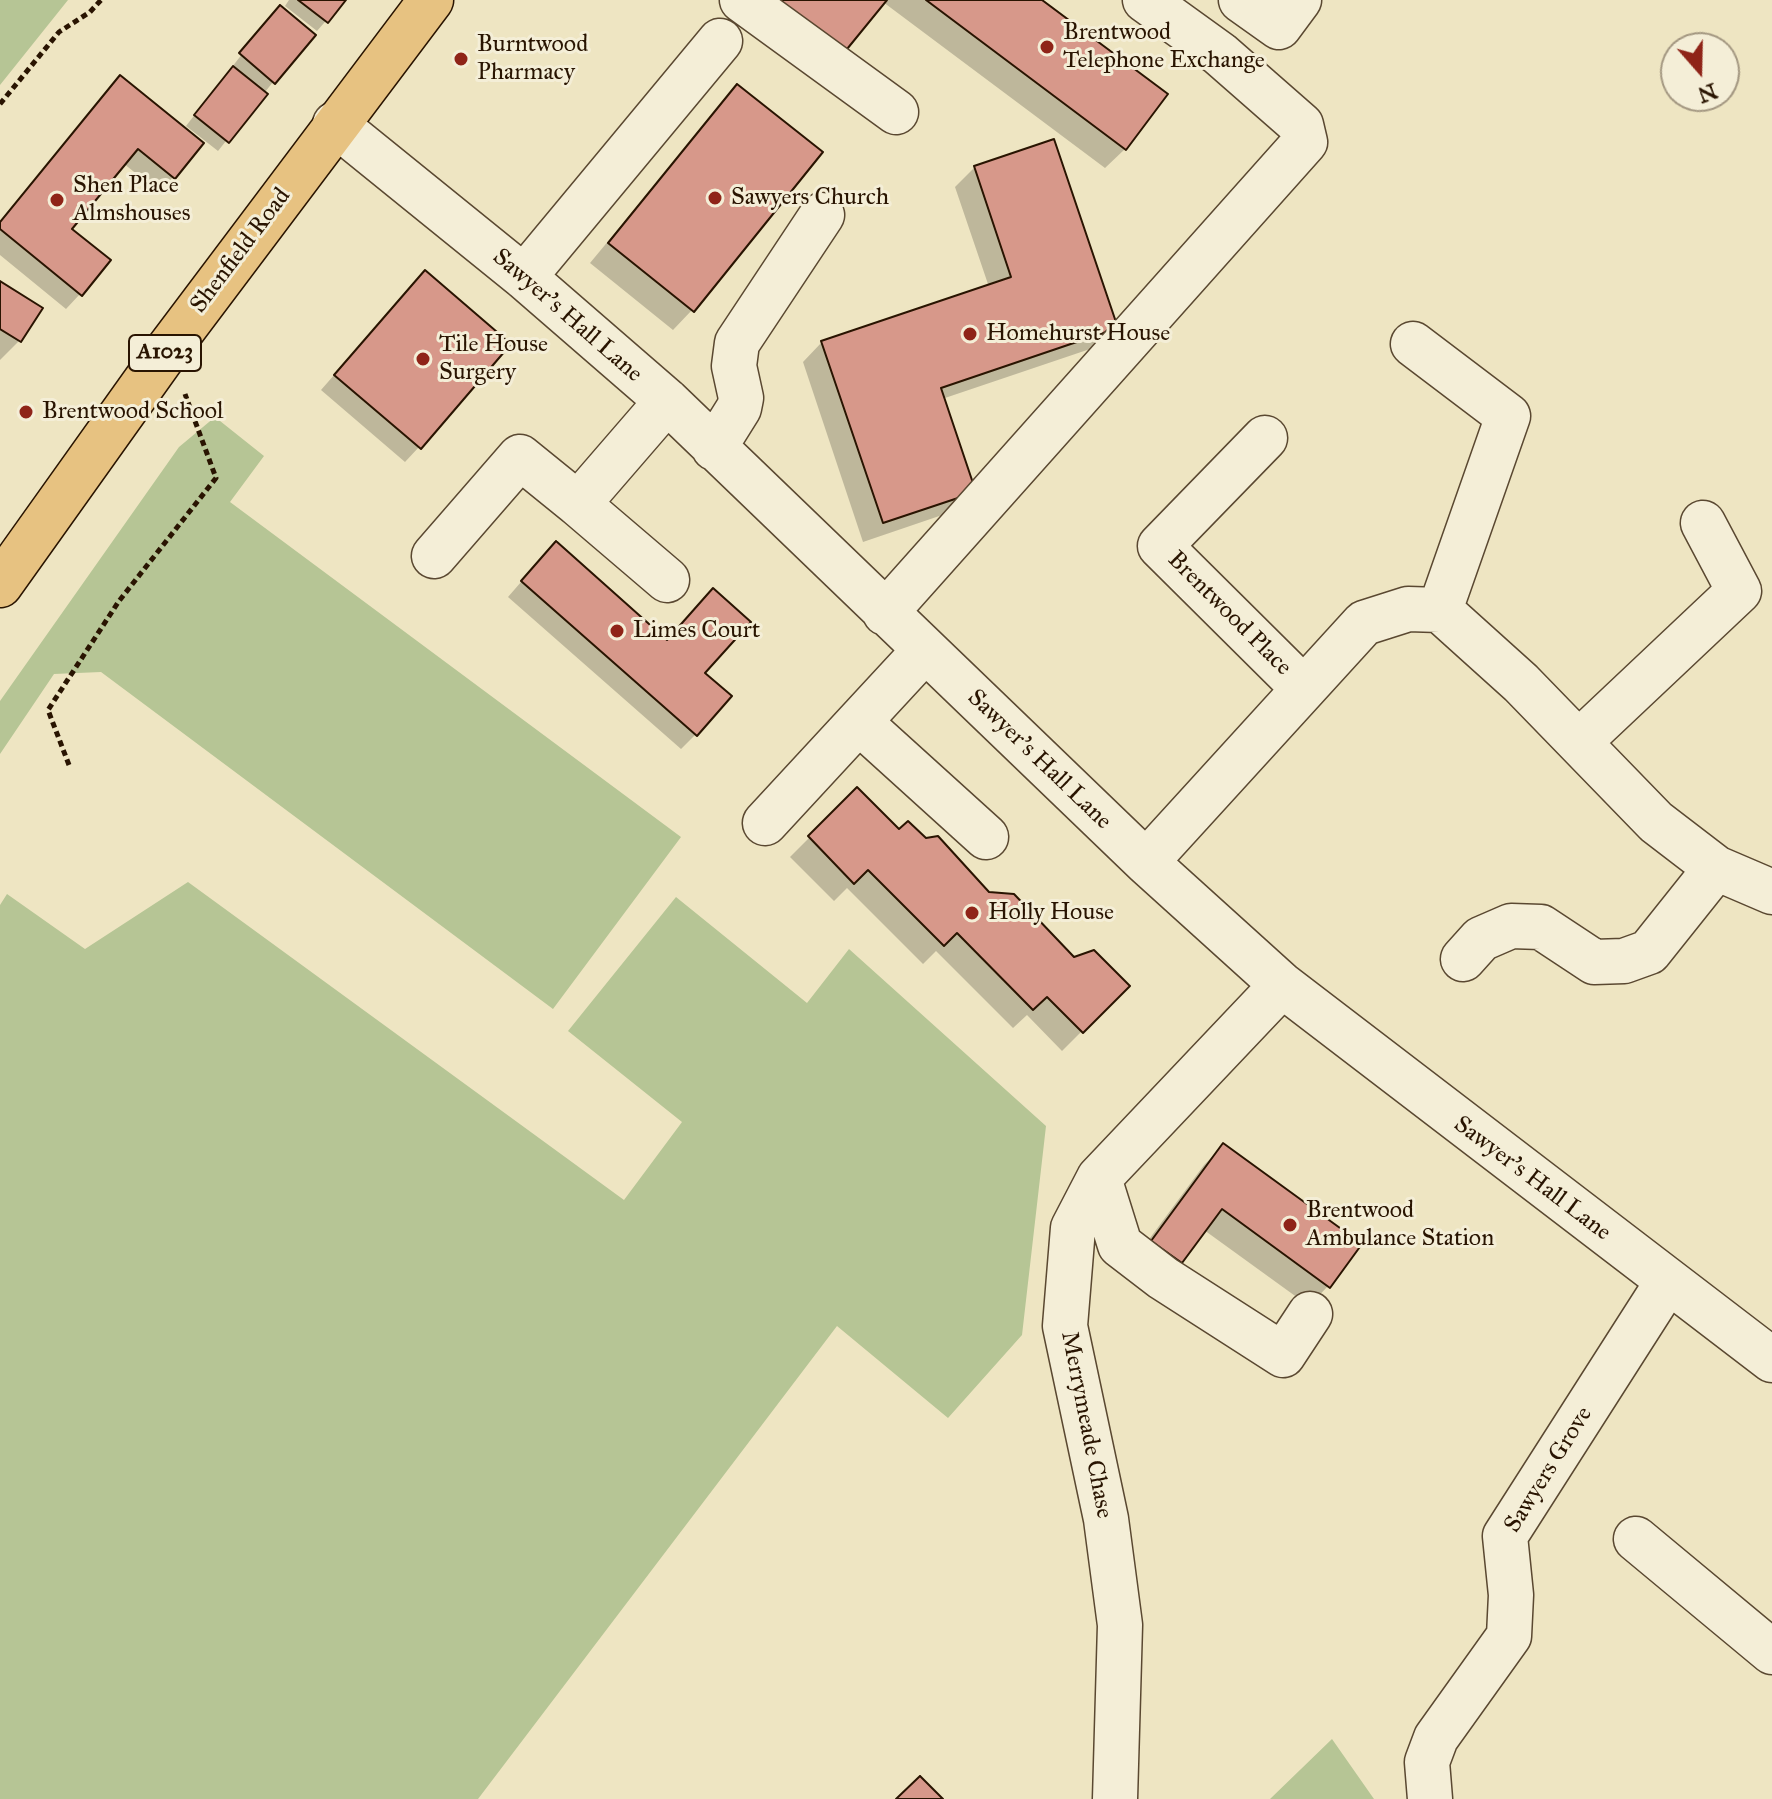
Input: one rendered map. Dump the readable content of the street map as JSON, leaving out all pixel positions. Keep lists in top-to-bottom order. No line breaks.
{"streets":{"main road":["Shenfield Road","A1023"],"street":["Sawyer's Hall Lane","Brentwood Place","Merrymeade Chase","Sawyers Grove"]},"crossings":[["Shenfield Road","Sawyer's Hall Lane"],["Sawyer's Hall Lane","Brentwood Place"],["Sawyer's Hall Lane","Merrymeade Chase"],["Sawyer's Hall Lane","Sawyers Grove"]],"places":["Brentwood Telephone Exchange","Burntwood Pharmacy","Sawyers Church","Shen Place Almshouses","Homehurst House","Tile House Surgery","Brentwood School","Limes Court","Holly House","Brentwood Ambulance Station"],"north":"bottom"}
